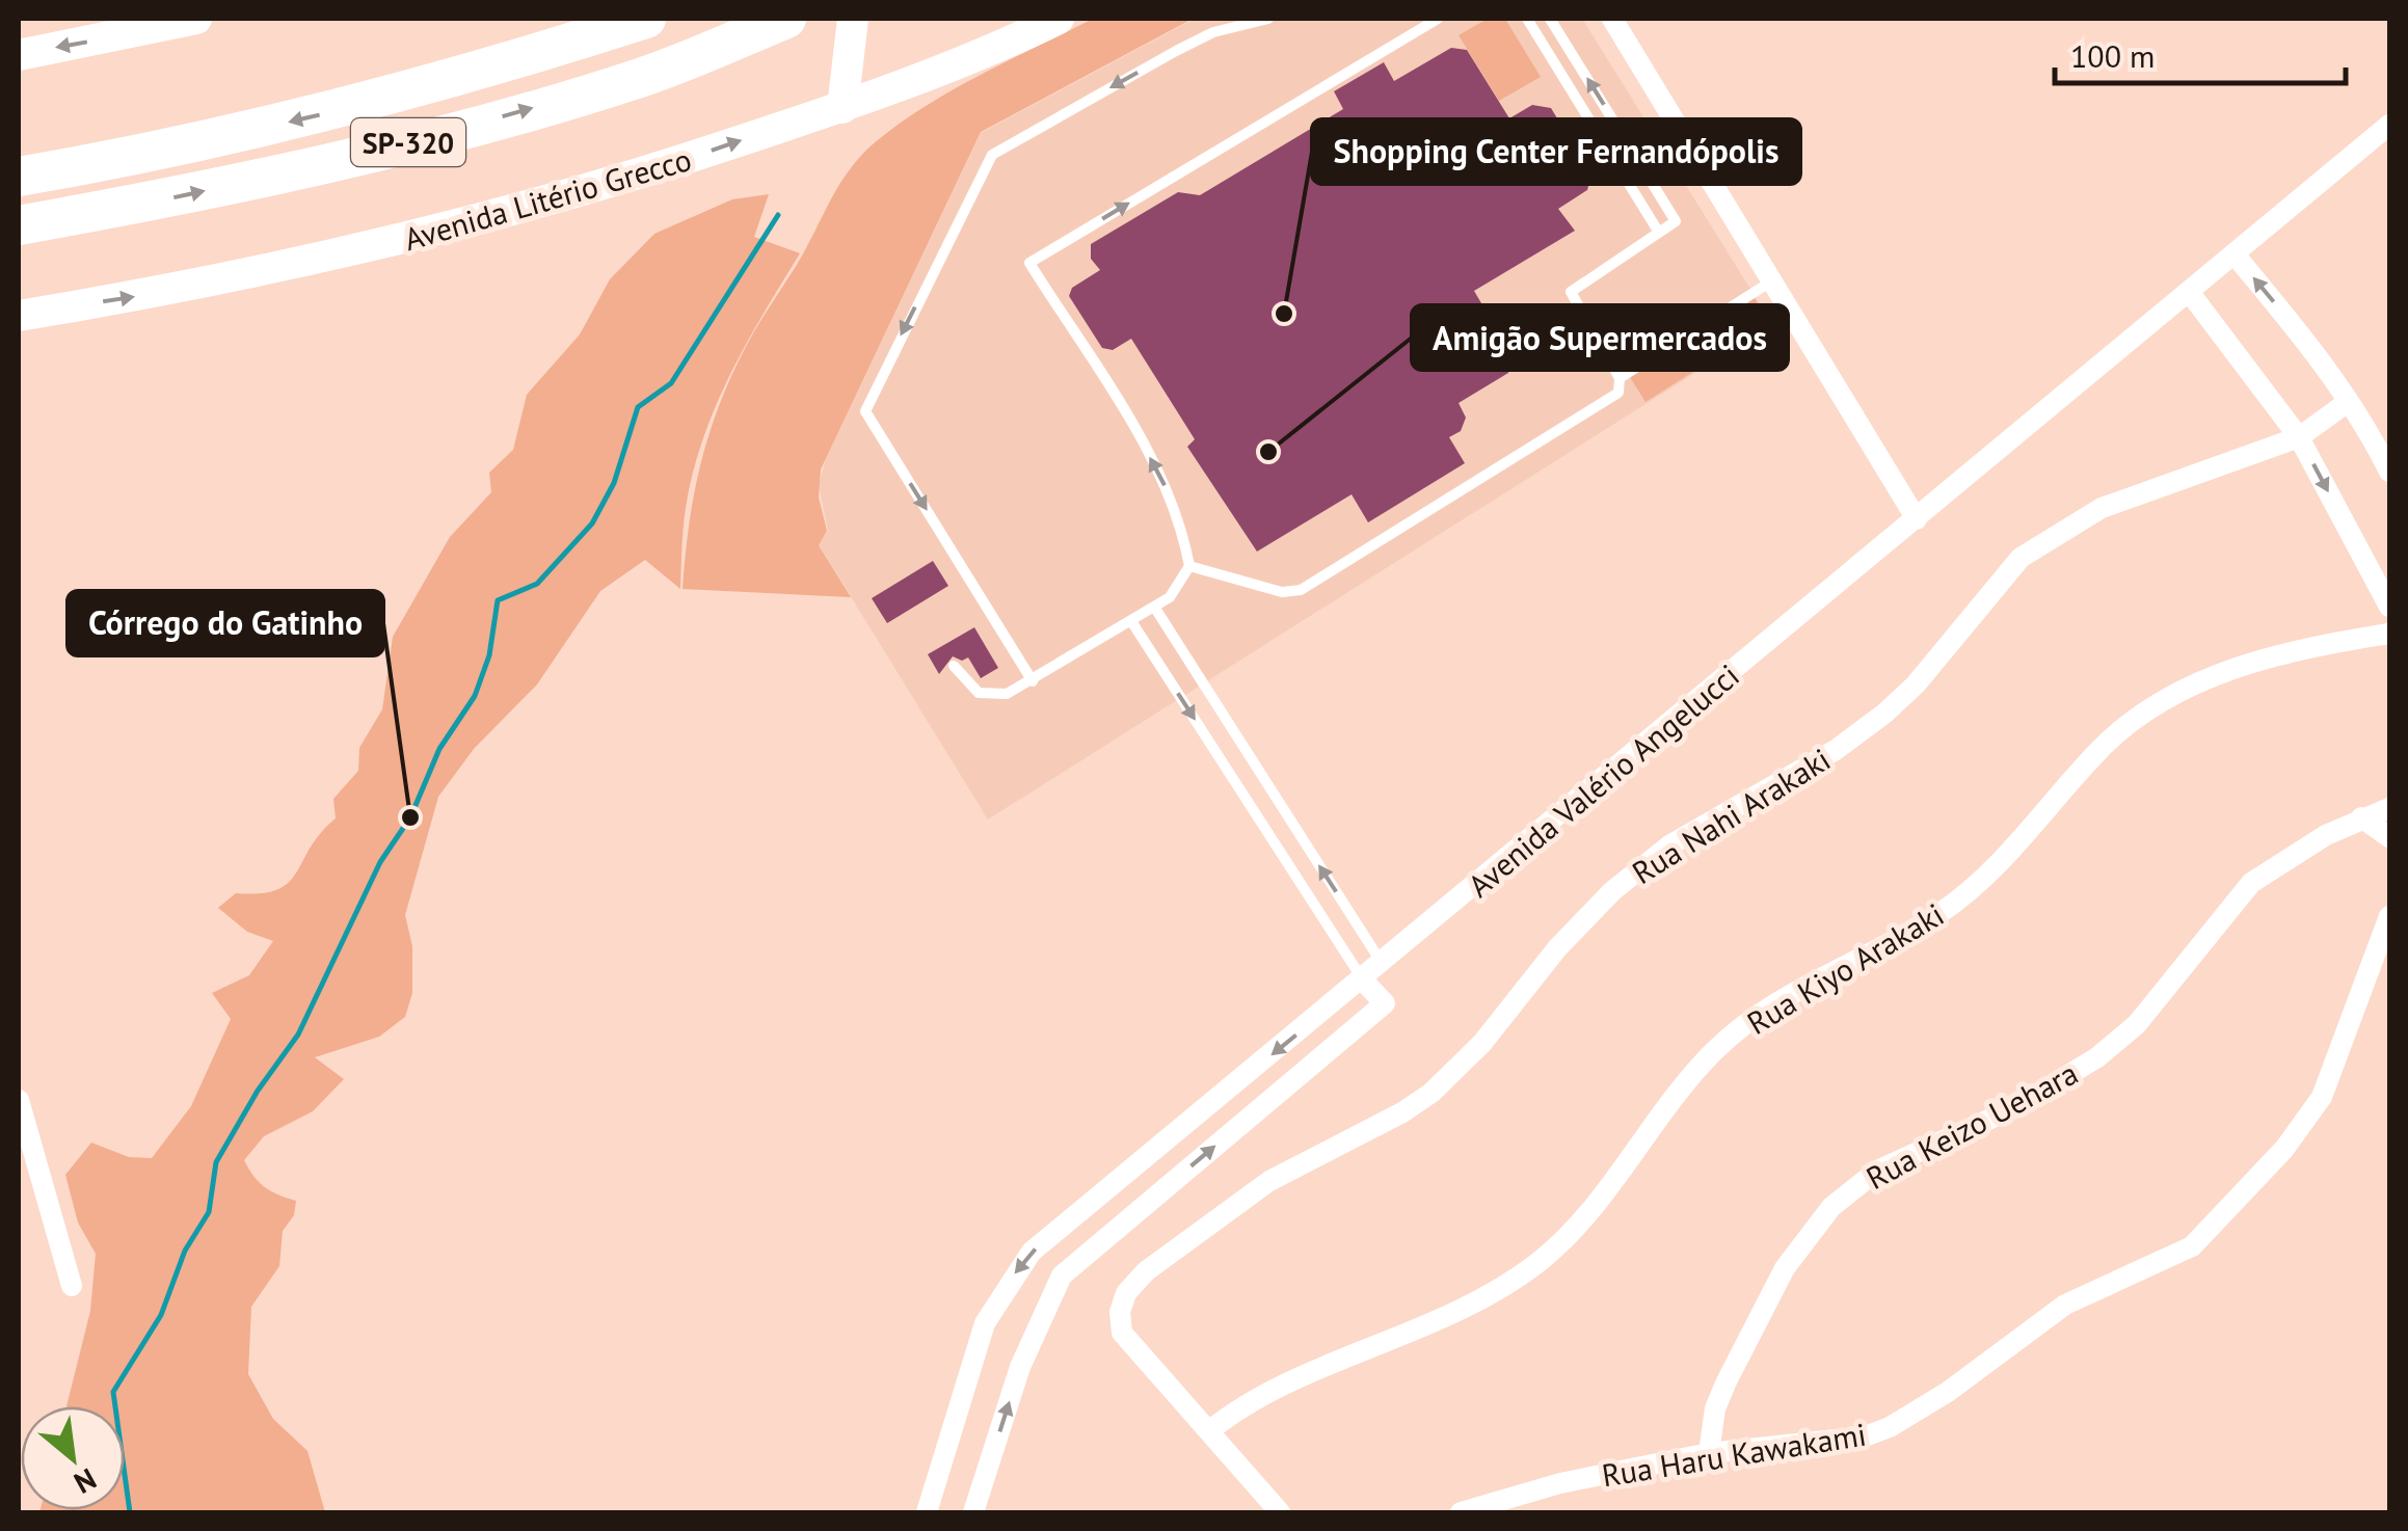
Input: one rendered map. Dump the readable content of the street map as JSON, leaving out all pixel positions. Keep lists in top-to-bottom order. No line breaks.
{"streets":{"highway":["SP-320"],"main road":["Avenida Litério Grecco"],"street":["Avenida Valério Angelucci","Rua Nahi Arakaki","Rua Kiyo Arakaki","Rua Keizo Uehara","Rua Haru Kawakami"]},"crossings":[["Rua Nahi Arakaki","Rua Kiyo Arakaki"],["Rua Keizo Uehara","Rua Haru Kawakami"]],"one_way":["Avenida Litério Grecco"],"places":["Shopping Center Fernandópolis","Amigão Supermercados","Córrego do Gatinho"],"scale_bar":"100 m","north":"bottom right"}
